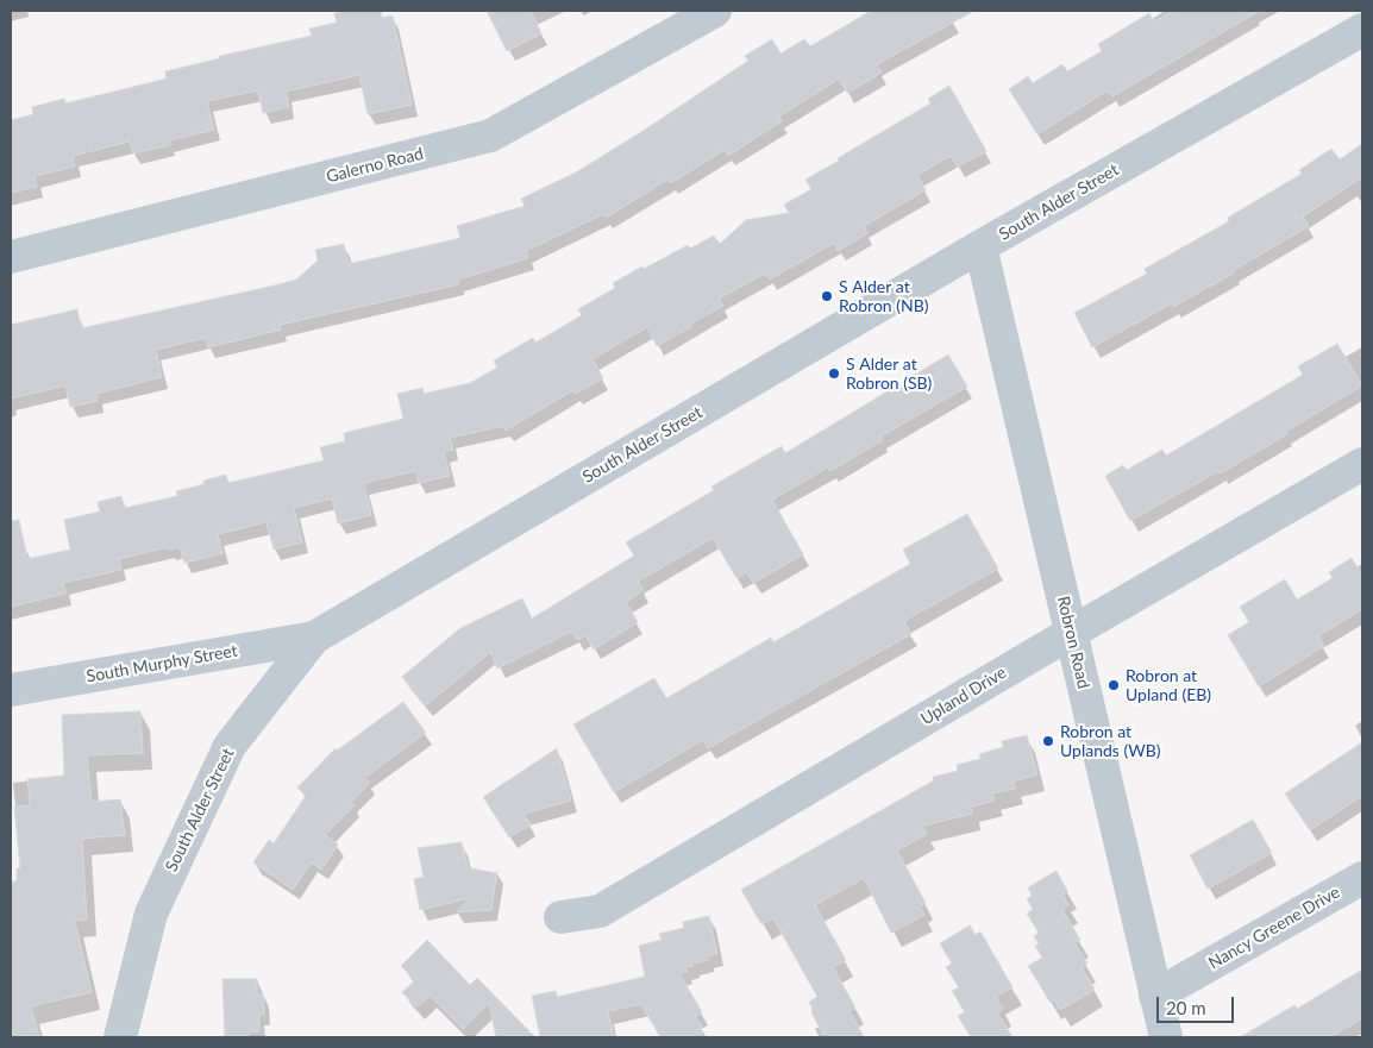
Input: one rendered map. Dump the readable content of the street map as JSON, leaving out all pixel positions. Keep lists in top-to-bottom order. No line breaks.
{"streets":{"street":["Galerno Road","South Alder Street","Robron Road","South Murphy Street","Upland Drive","Nancy Greene Drive"]},"crossings":[["South Alder Street","Robron Road"],["South Alder Street","South Murphy Street"],["Robron Road","Upland Drive"],["Robron Road","Nancy Greene Drive"]],"places":["S Alder at Robron (NB)","S Alder at Robron (SB)","Robron at Upland (EB)","Robron at Uplands (WB)"],"scale_bar":"20 m"}
